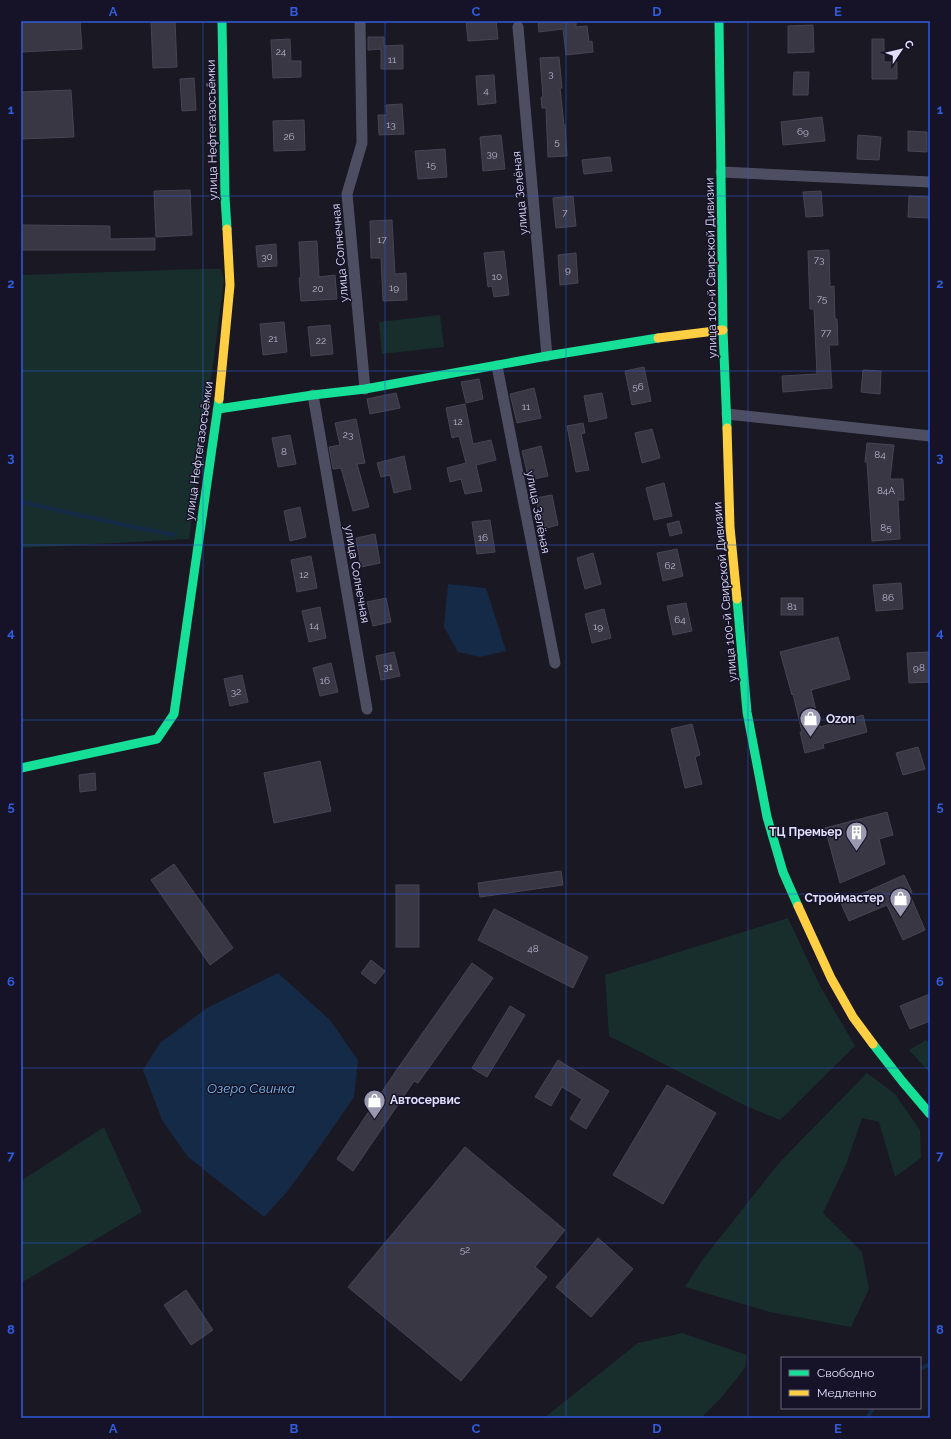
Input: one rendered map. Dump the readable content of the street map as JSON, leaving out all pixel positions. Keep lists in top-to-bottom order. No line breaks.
{"streets":{"street":["улица Нефтегазосъёмки","улица Зелёная","улица Солнечная","улица 100-й Свирской Дивизии"]},"water":["Озеро Свинка"],"places":{"shop":["Ozon","Строймастер","Автосервис"],"building":["ТЦ Премьер"]},"house_numbers":["24","11","3","4","13","69","26","5","39","15","7","17","30","73","9","10","19","20","75","77","21","22","56","11","12","23","8","84","84А","85","16","62","12","86","81","64","14","19","31","98","16","32","48","52"],"legend":["Свободно","Медленно"],"north":"top right","grid":{"columns":["A","B","C","D","E"],"rows":["1","2","3","4","5","6","7","8"]}}
